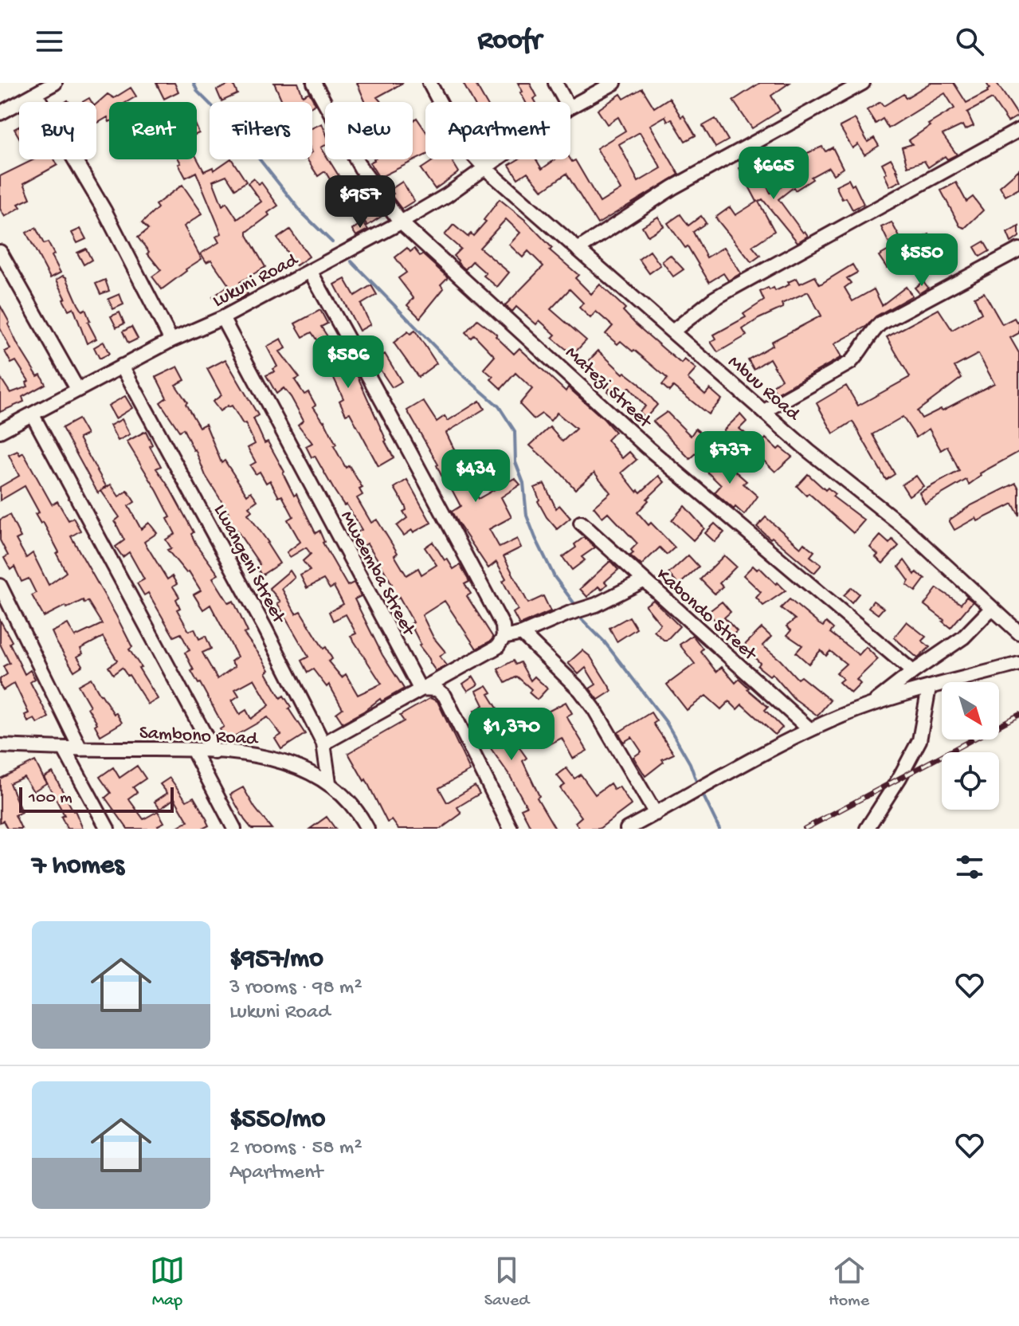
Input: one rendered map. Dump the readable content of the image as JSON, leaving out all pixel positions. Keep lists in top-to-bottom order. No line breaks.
{"streets":{"street":["Lukuni Road","Matezi Street","Mbuu Road","Lwangeni Street","Mweemba Street","Kabondo Street","Sambono Road"]},"crossings":[["Lukuni Road","Matezi Street"],["Lukuni Road","Mbuu Road"],["Lukuni Road","Lwangeni Street"],["Lukuni Road","Mweemba Street"],["Lwangeni Street","Sambono Road"]],"scale_bar":"100 m","north":"bottom right","page":{"header":"Roofr","chip":["Buy","Rent","Filters","New","Apartment"],"price":["$665","$957","$550","$586","$737","$434","$1,370"],"scale":"100 m","heading":"7 homes","list":[{"name":"$957/mo","note":"3 rooms · 98 m² · Lukuni Road"},{"name":"$550/mo","note":"2 rooms · 58 m² · Apartment"}],"tabs":["Map","Saved","Home"]}}
